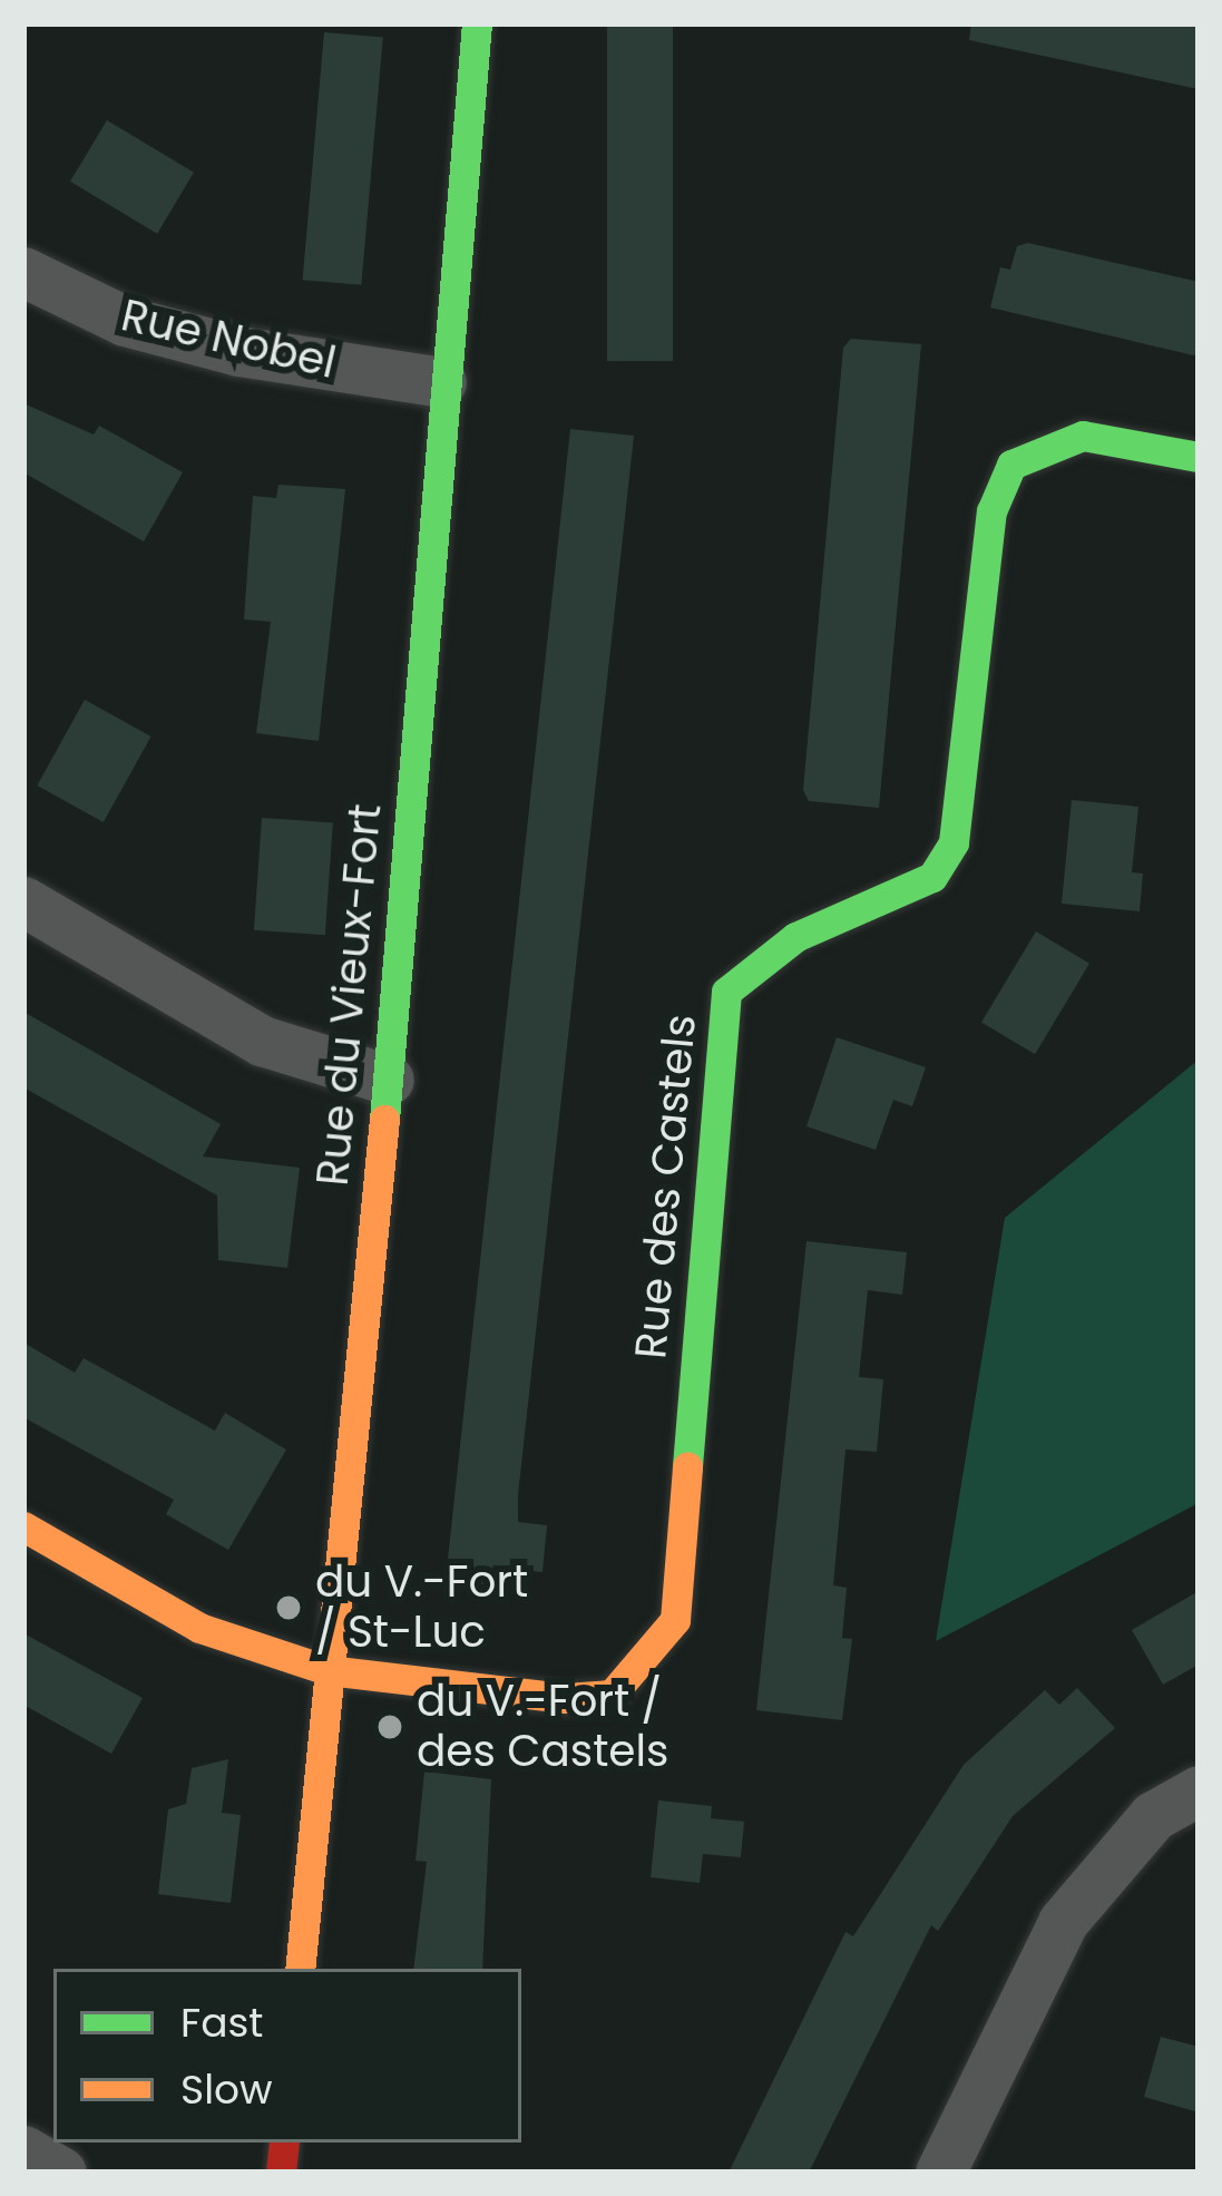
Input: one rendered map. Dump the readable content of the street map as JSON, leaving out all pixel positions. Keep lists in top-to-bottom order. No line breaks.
{"streets":{"street":["Rue Nobel","Rue du Vieux-Fort","Rue des Castels"]},"crossings":[["Rue Nobel","Rue du Vieux-Fort"],["Rue du Vieux-Fort","Rue des Castels"]],"places":["du V.-Fort / St-Luc","du V.-Fort / des Castels"],"legend":["Fast","Slow"]}
